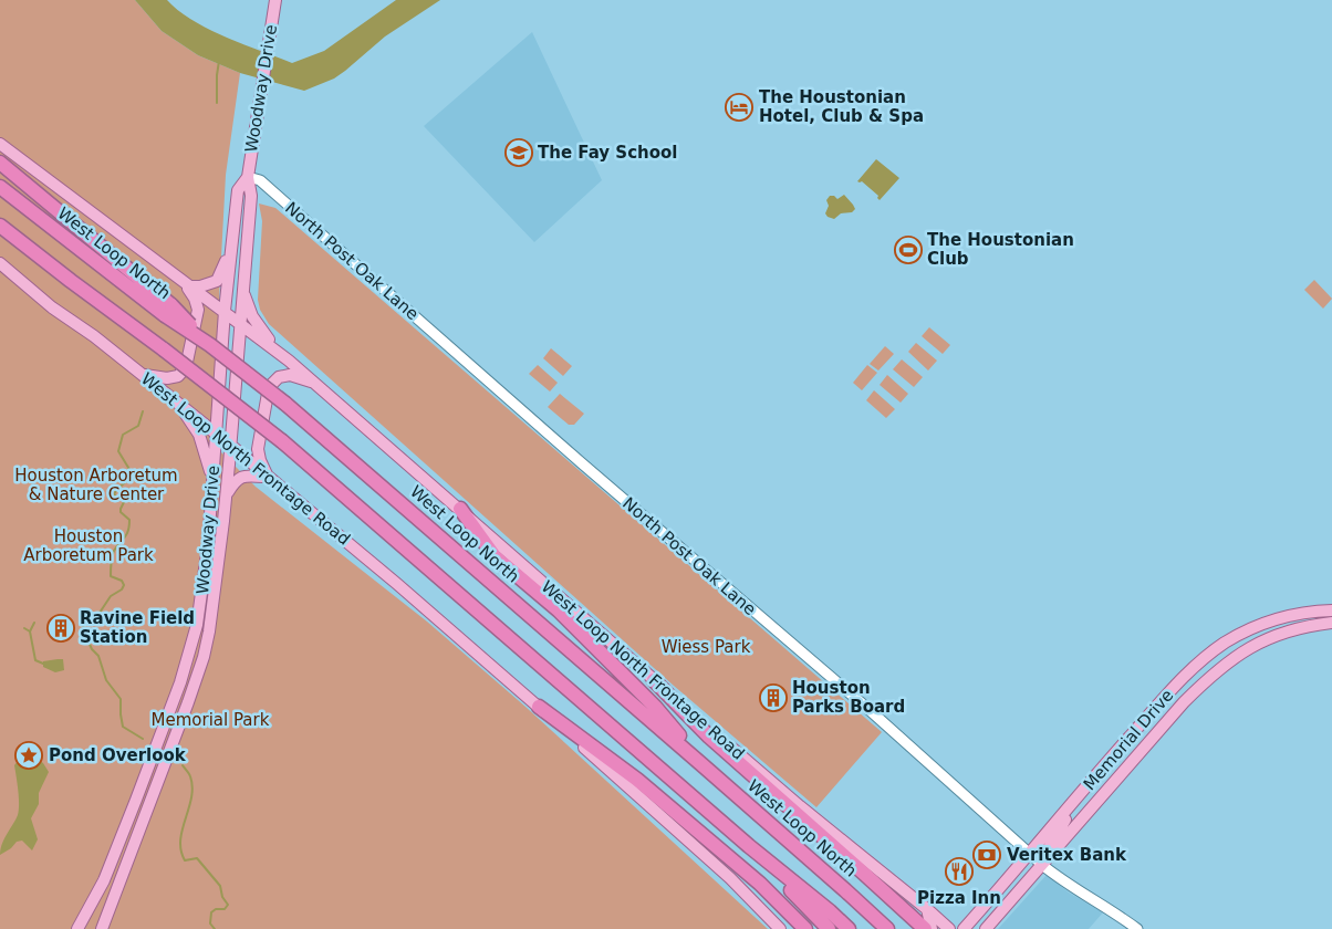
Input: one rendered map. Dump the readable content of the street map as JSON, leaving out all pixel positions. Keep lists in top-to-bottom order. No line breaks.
{"streets":{"highway":["West Loop North"],"main road":["Woodway Drive","West Loop North Frontage Road","Memorial Drive"],"street":["North Post Oak Lane"]},"crossings":[["Woodway Drive","North Post Oak Lane"],["Woodway Drive","West Loop North Frontage Road"],["North Post Oak Lane","Memorial Drive"]],"parks":["Houston Arboretum & Nature Center","Houston Arboretum Park","Wiess Park","Memorial Park"],"places":{"hotel":["The Houstonian Hotel, Club & Spa"],"school or university":["The Fay School"],"sports":["The Houstonian Club"],"building":["Ravine Field Station","Houston Parks Board"],"place":["Pond Overlook"],"bank":["Veritex Bank"],"restaurant":["Pizza Inn"]}}
